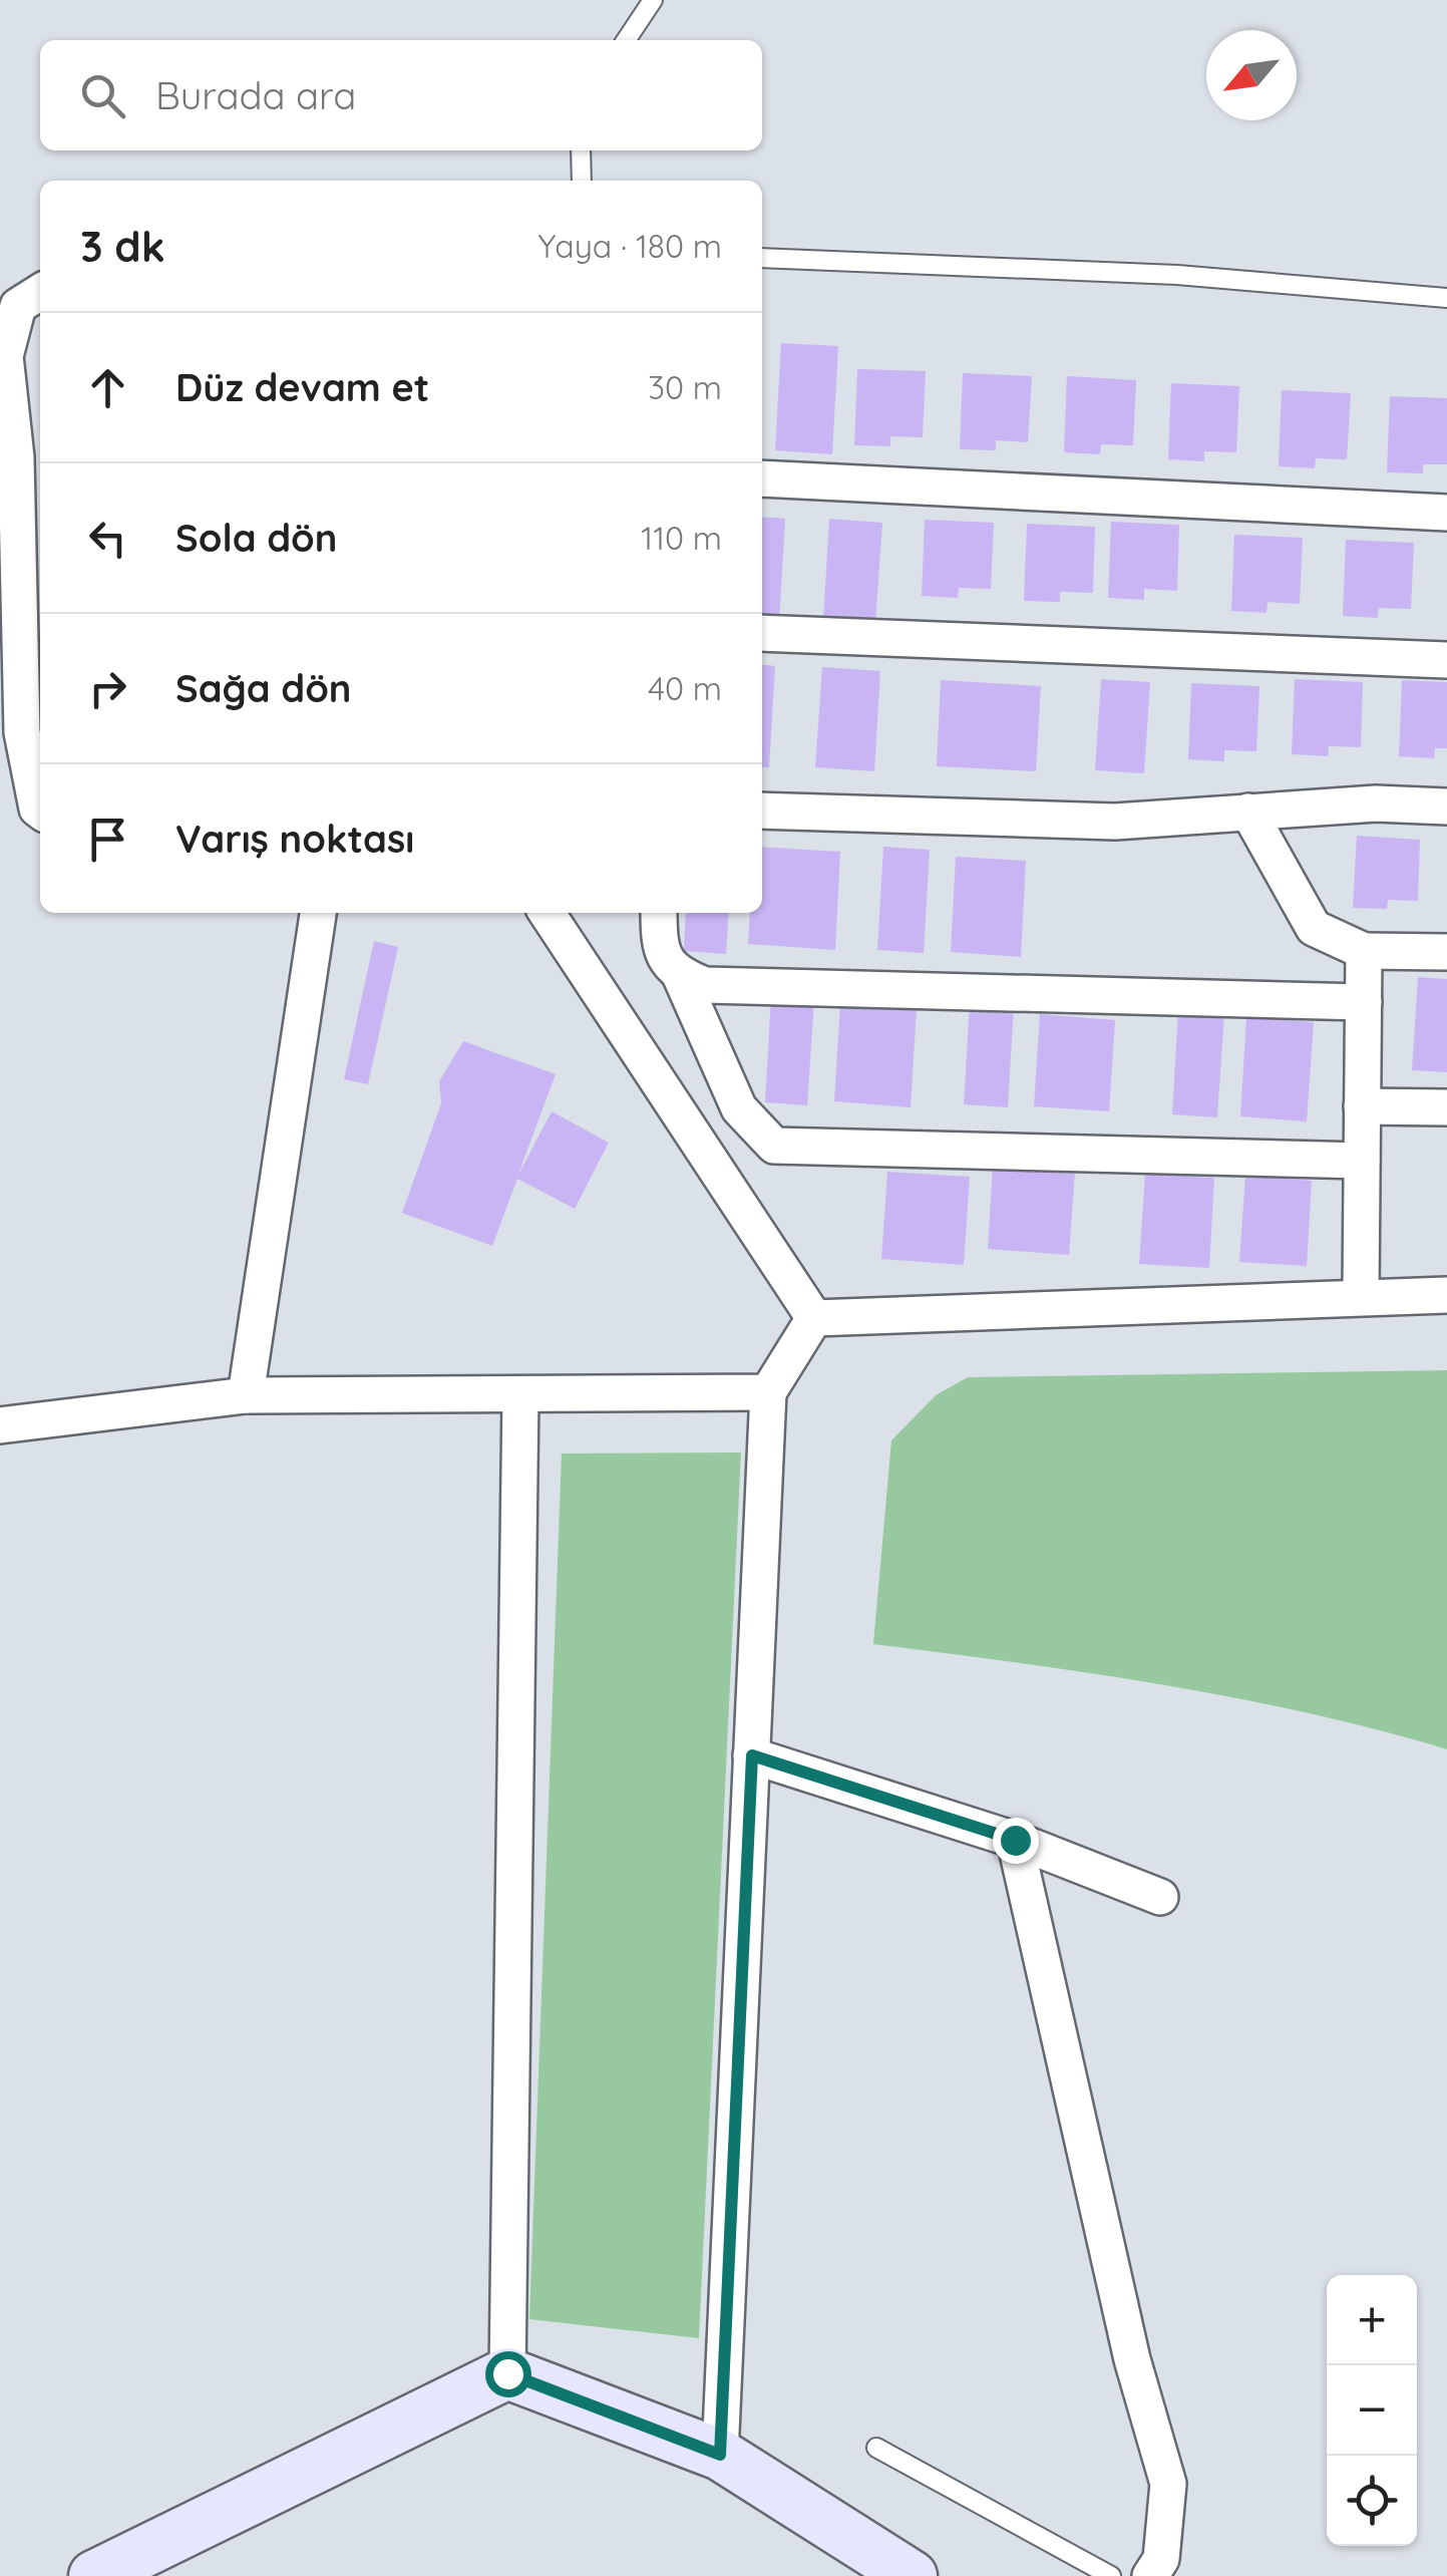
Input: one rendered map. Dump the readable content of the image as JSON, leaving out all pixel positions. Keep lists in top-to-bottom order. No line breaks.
{"north":"bottom left","page":{"search":"Burada ara","heading":["3 dk","Yaya · 180 m"],"list":[["Düz devam et","30 m"],["Sola dön","110 m"],["Sağa dön","40 m"],"Varış noktası"],"map_buttons":["+","−"]}}
